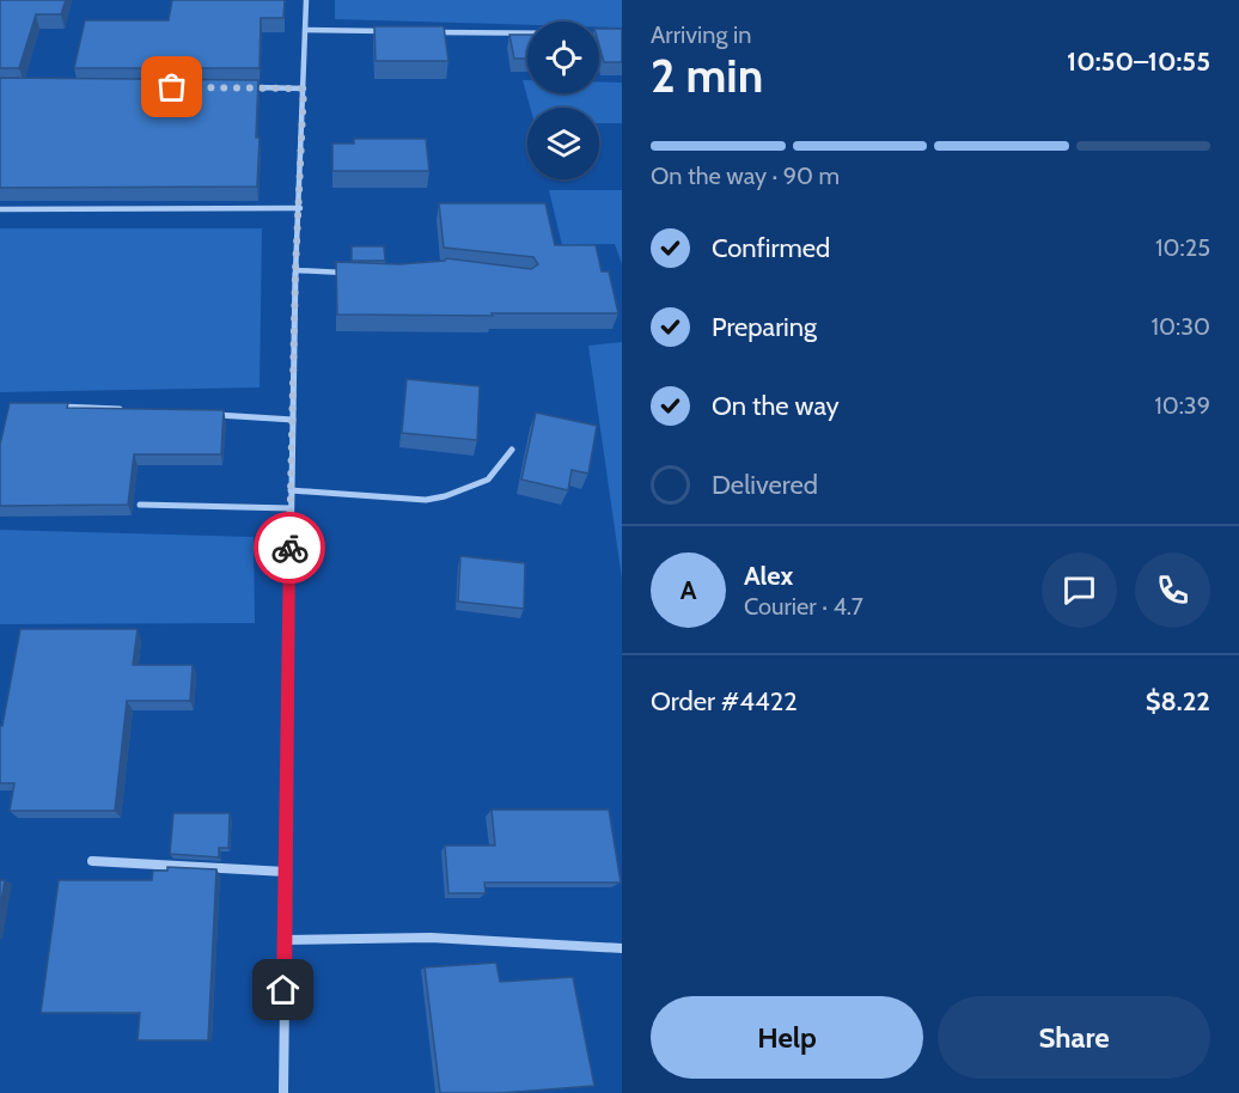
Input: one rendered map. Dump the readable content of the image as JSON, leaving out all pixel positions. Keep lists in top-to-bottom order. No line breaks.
{"page":{"heading":["2 min","Arriving in","10:50–10:55"],"panel":["Alex","Courier · 4.7","Order #4422","$8.22"],"bar":"On the way · 90 m","list":[["Confirmed","10:25"],["Preparing","10:30"],["On the way","10:39"],"Delivered"],"round":"A","buttons":["Help","Share"]}}
